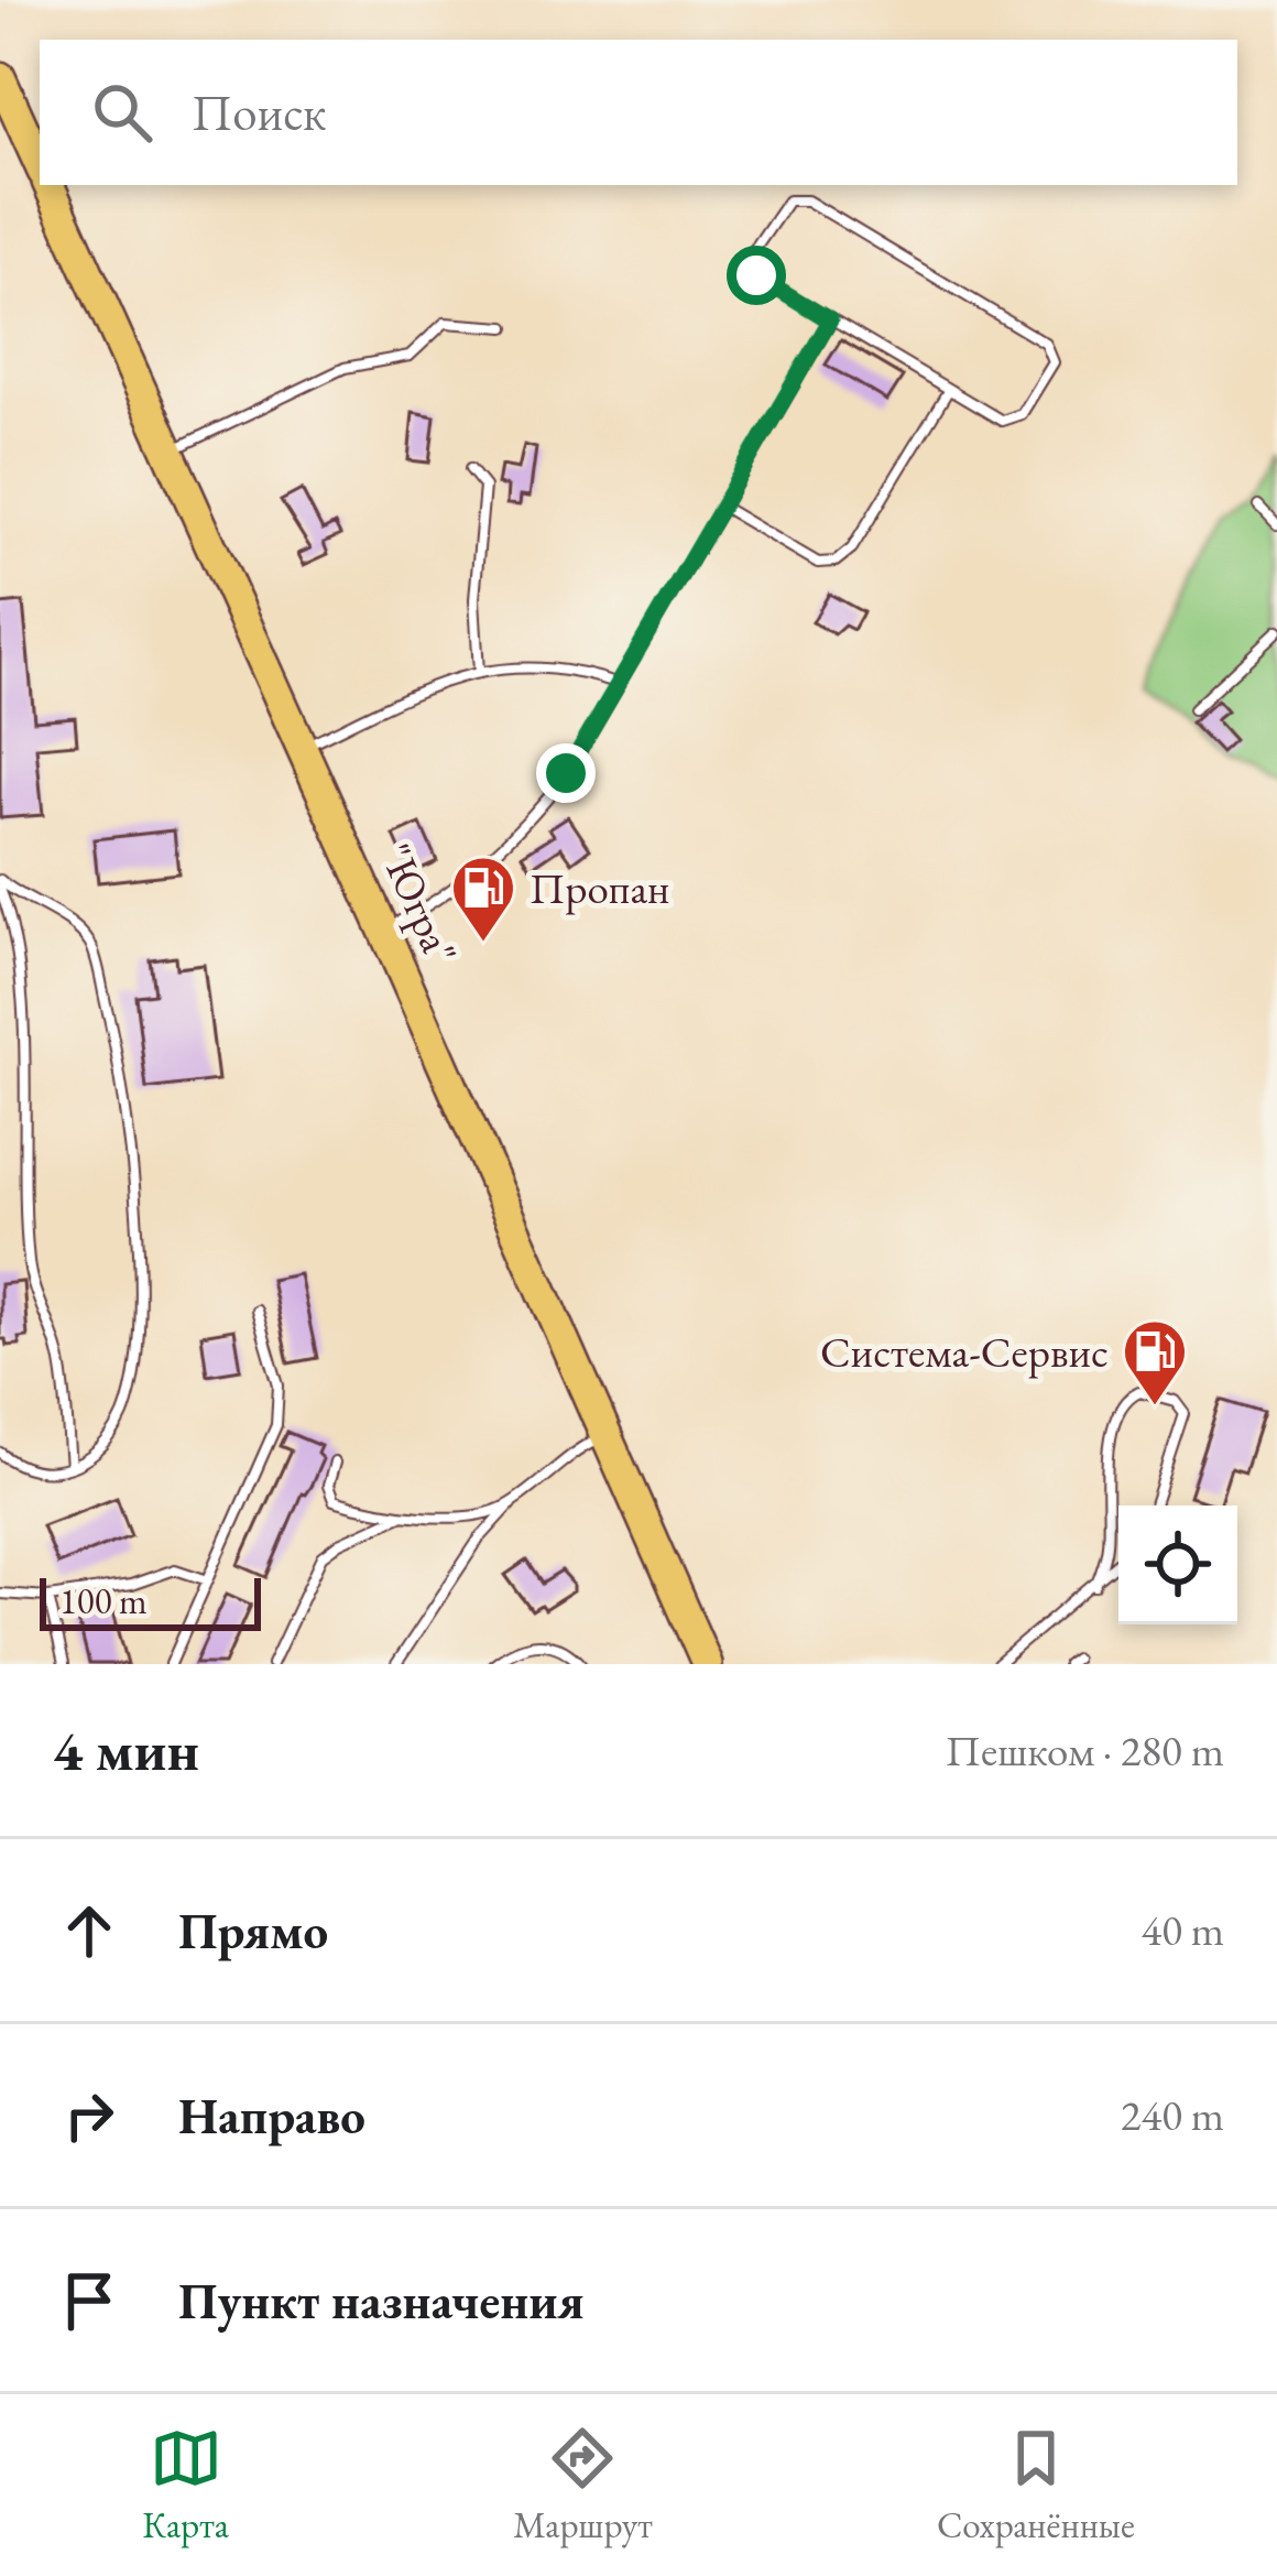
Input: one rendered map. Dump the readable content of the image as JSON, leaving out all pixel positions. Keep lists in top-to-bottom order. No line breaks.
{"streets":{"highway":["\"Югра\""]},"places":{"fuel station":["Пропан","Система-Сервис"]},"scale_bar":"100 m","page":{"search":"Поиск","scale":"100 m","heading":["4 мин","Пешком · 280 m"],"list":[["Прямо","40 m"],["Направо","240 m"],"Пункт назначения"],"nav":["Карта","Маршрут","Сохранённые"]}}
